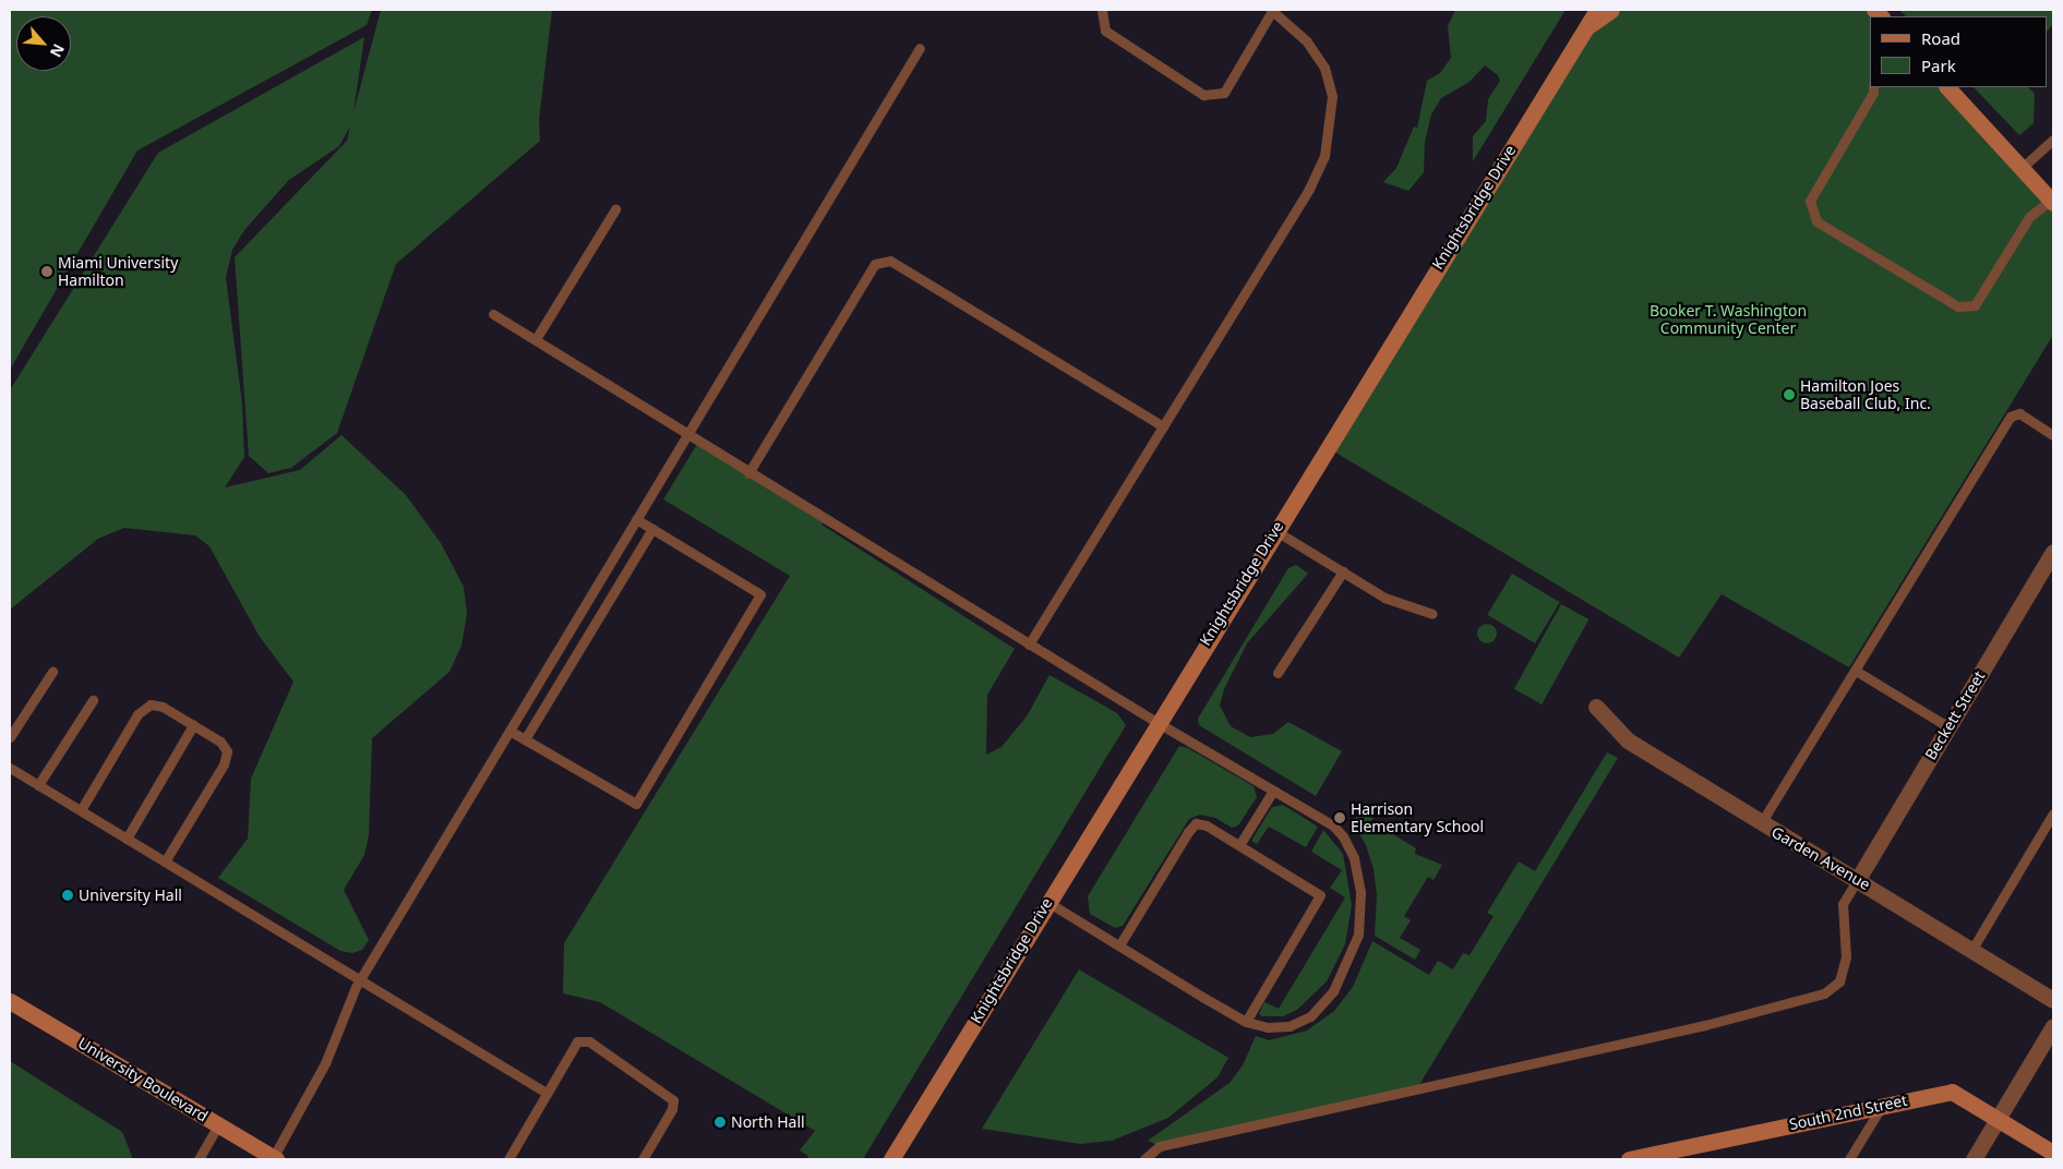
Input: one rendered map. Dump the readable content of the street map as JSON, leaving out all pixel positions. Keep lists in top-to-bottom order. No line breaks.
{"streets":{"street":["Knightsbridge Drive","Beckett Street","Garden Avenue","University Boulevard","South 2nd Street"]},"crossings":[["Beckett Street","Garden Avenue"]],"parks":["Booker T. Washington Community Center"],"places":["Miami University Hamilton","Hamilton Joes Baseball Club, Inc.","Harrison Elementary School","University Hall","North Hall"],"legend":["Road","Park"],"north":"bottom right"}
